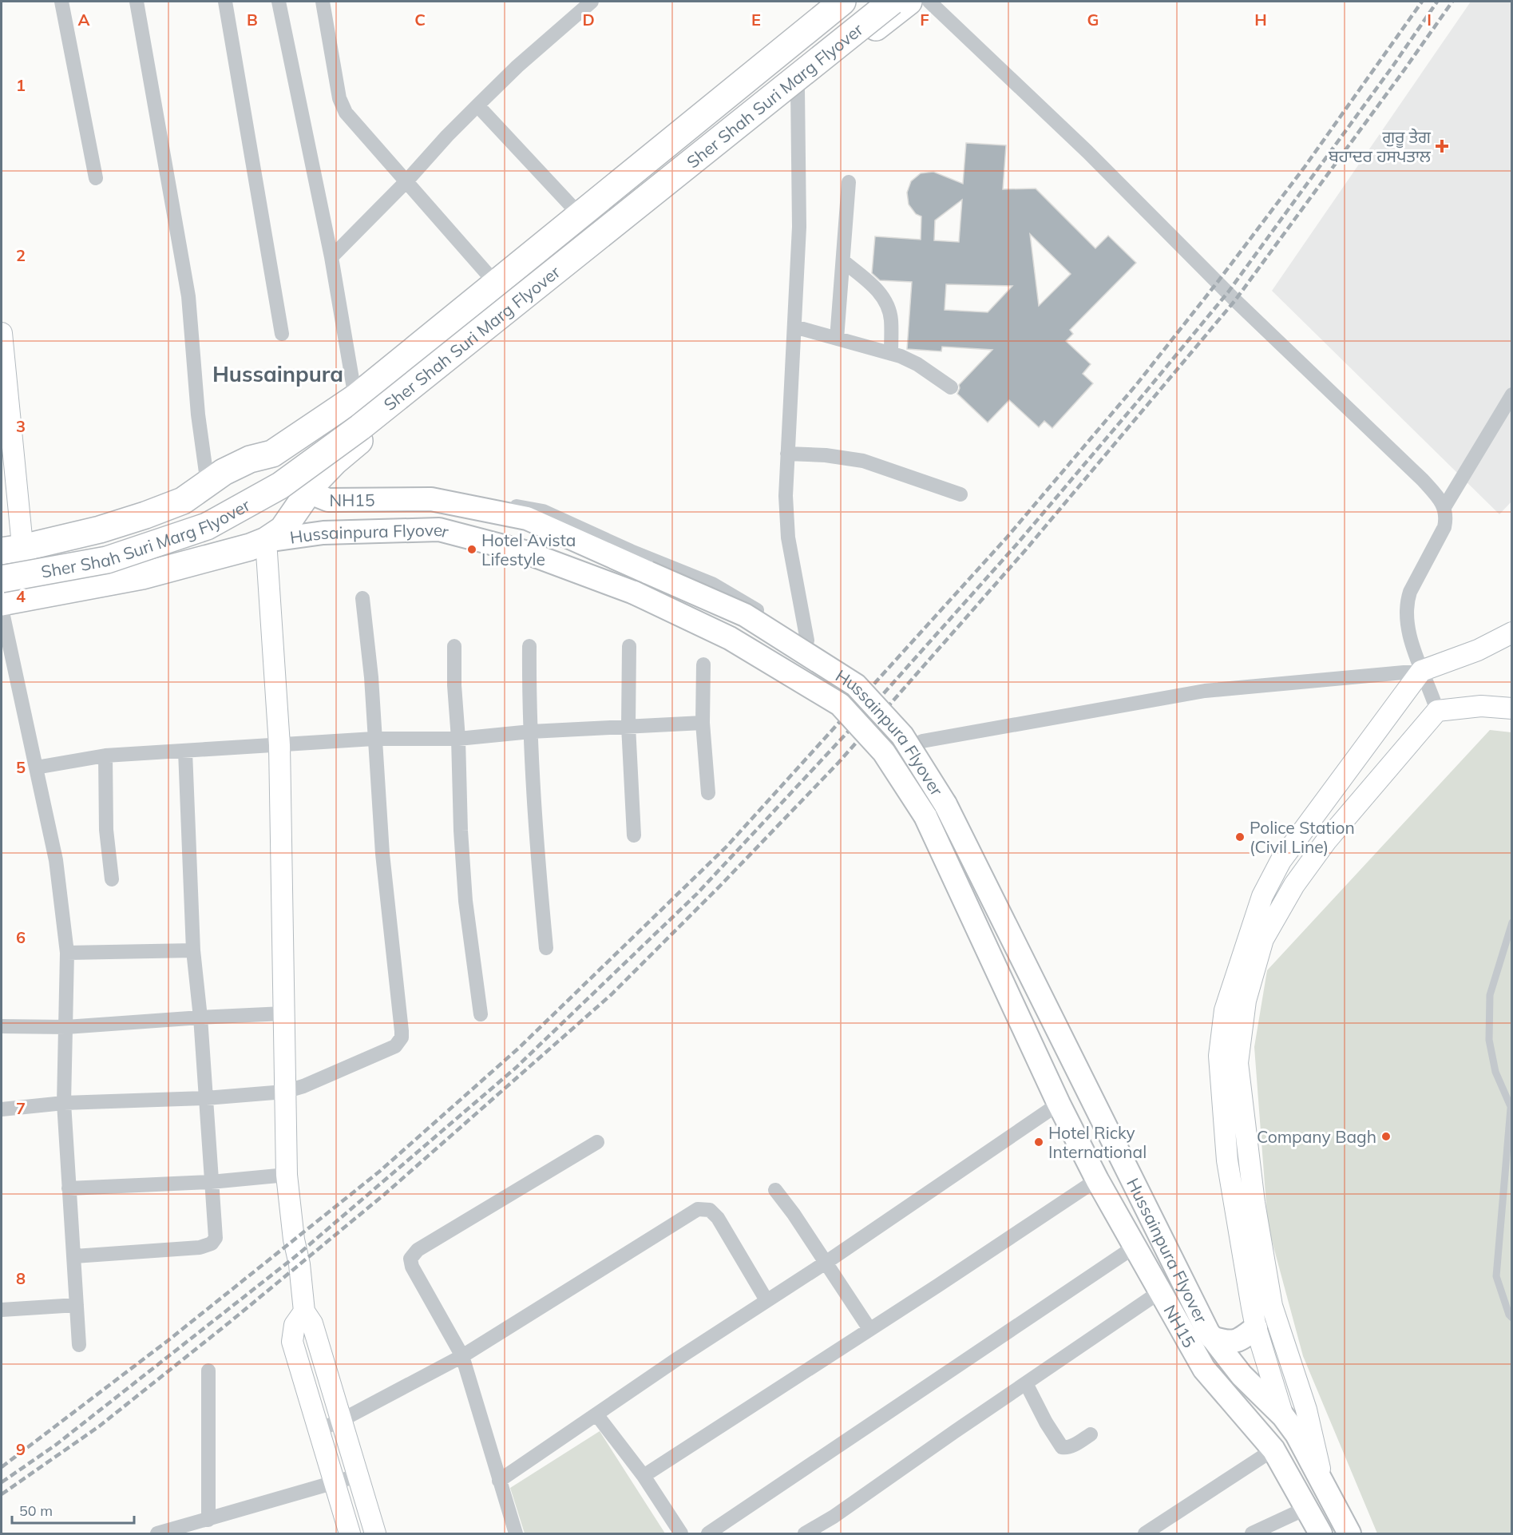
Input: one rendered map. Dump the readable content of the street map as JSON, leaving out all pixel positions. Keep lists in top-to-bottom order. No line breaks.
{"streets":{"highway":["Sher Shah Suri Marg Flyover"],"main road":["NH15","Hussainpura Flyover"]},"crossings":[["NH15","Hussainpura Flyover"]],"districts":["Hussainpura"],"places":{"health":["ਗੁਰੂ ਤੇਗ ਬਹਾਦਰ ਹਸਪਤਾਲ"],"other":["Hotel Avista Lifestyle","Police Station (Civil Line)","Company Bagh","Hotel Ricky International"]},"scale_bar":"50 m","grid":{"columns":["A","B","C","D","E","F","G","H","I"],"rows":["1","2","3","4","5","6","7","8","9"]}}
